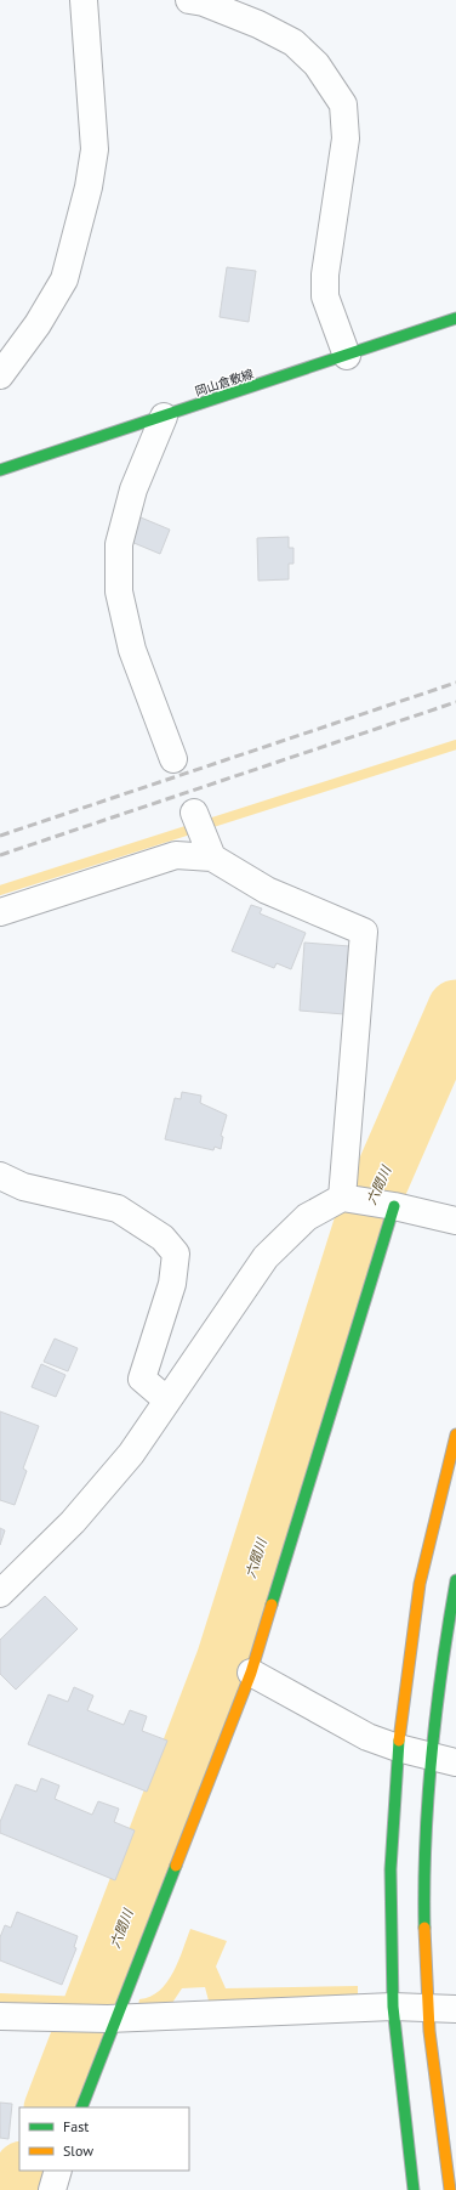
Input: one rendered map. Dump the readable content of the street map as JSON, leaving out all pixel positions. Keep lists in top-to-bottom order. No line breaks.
{"streets":{"street":["岡山倉敷線"]},"water":["六間川"],"legend":["Fast","Slow"]}
